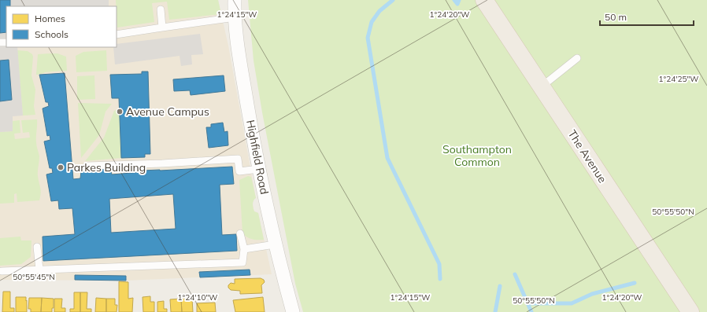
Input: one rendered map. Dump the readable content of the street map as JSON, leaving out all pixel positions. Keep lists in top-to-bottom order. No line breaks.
{"streets":{"main road":["The Avenue"],"street":["Highfield Road"]},"parks":["Southampton Common"],"places":["Avenue Campus","Parkes Building"],"legend":["Homes","Schools"],"scale_bar":"50 m","coordinates":["1°24'15\"W","1°24'20\"W","1°24'25\"W","50°55'50\"N","50°55'45\"N","1°24'10\"W"]}
